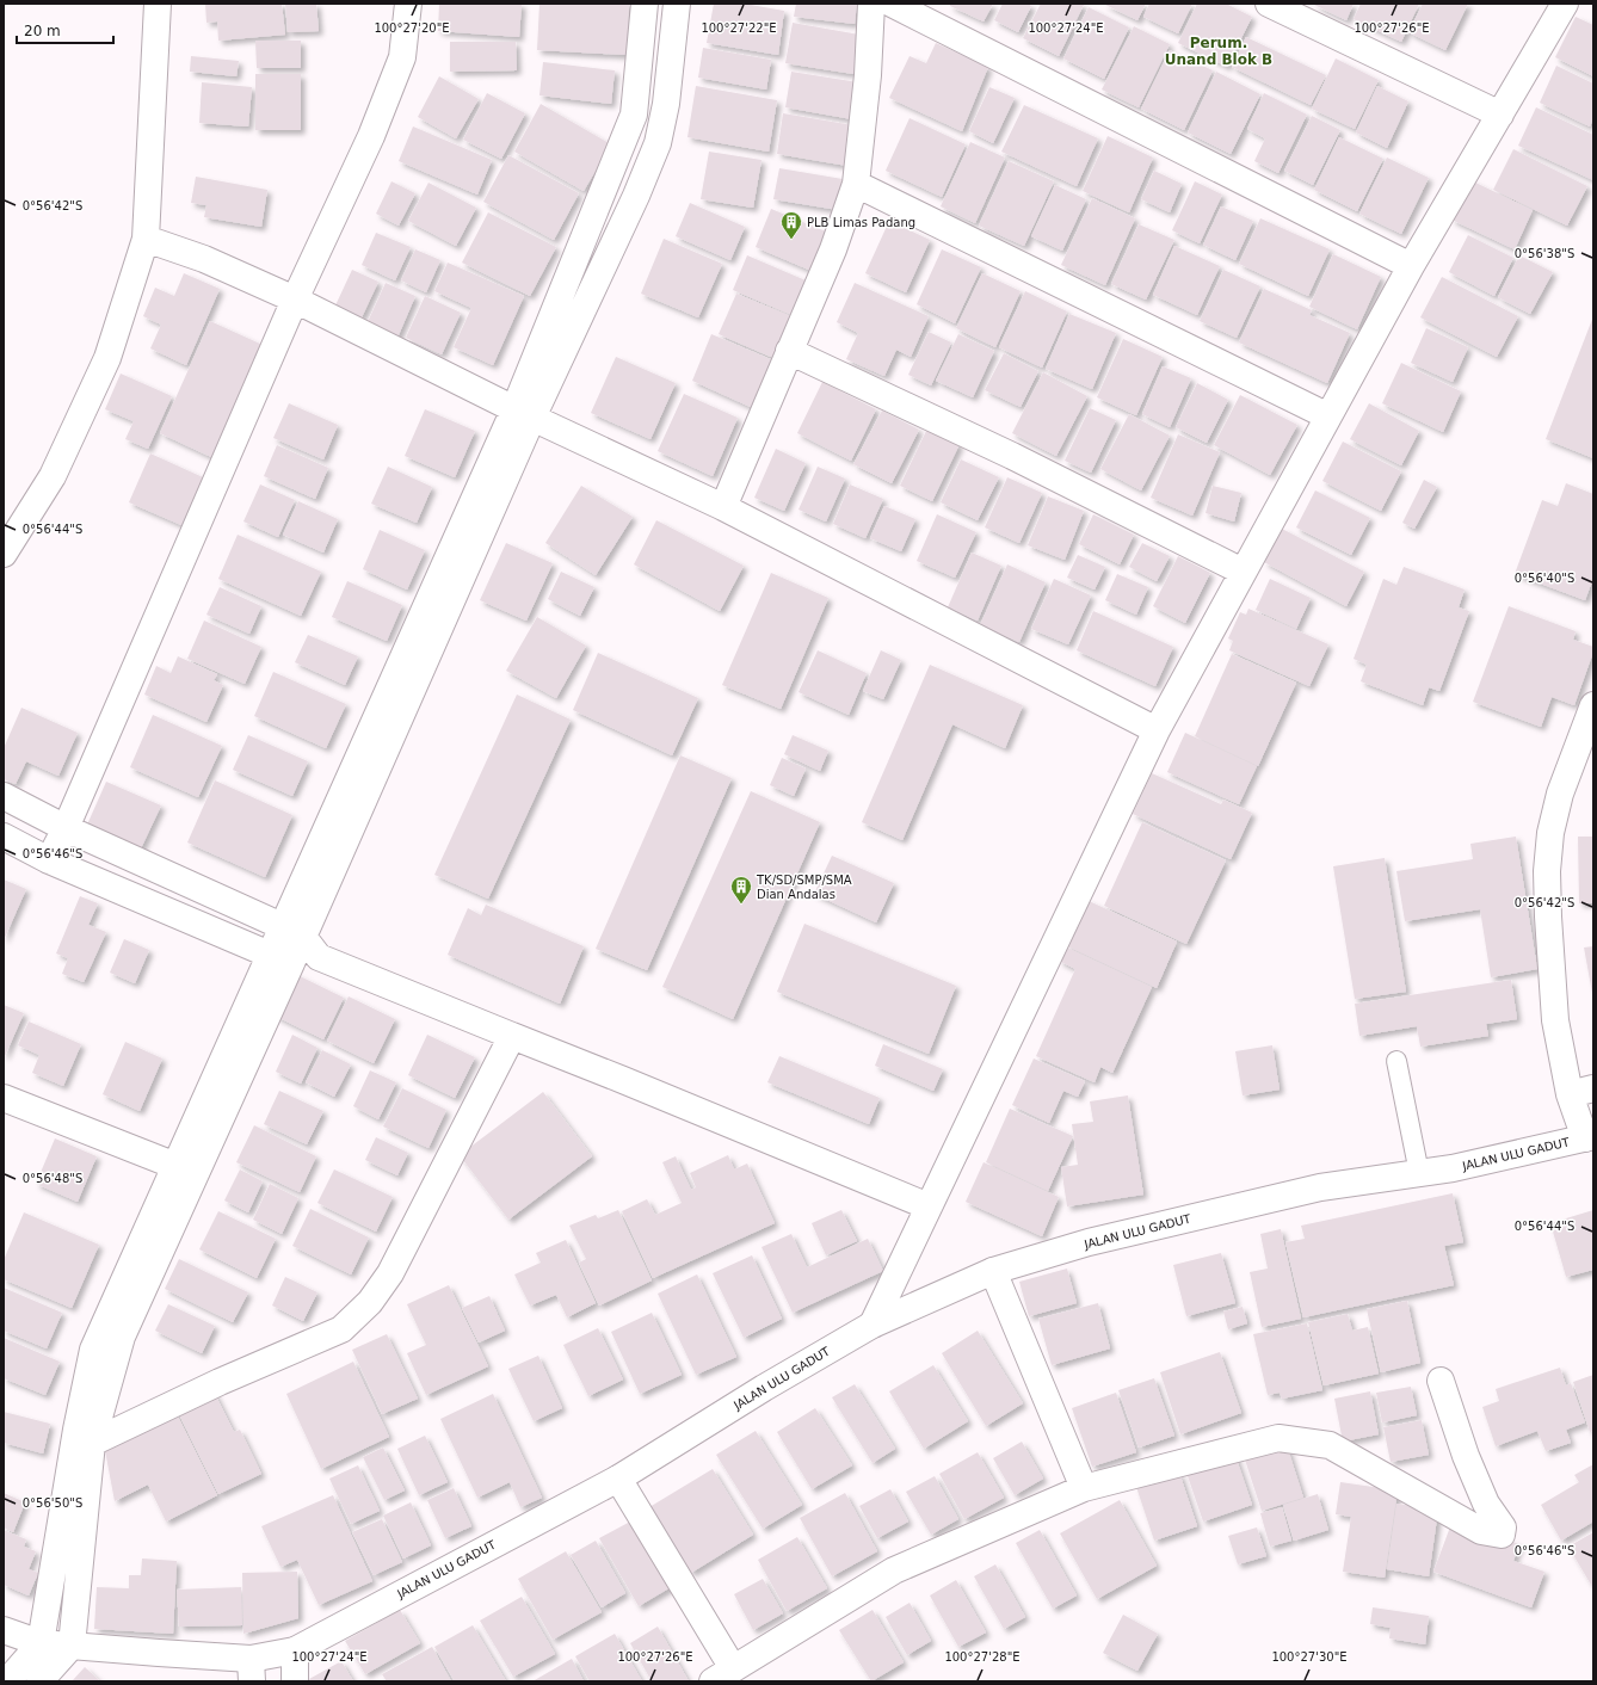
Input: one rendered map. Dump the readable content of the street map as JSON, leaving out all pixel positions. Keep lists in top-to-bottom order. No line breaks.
{"streets":{"street":["JALAN ULU GADUT"]},"districts":["Perum. Unand Blok B"],"places":{"building":["PLB Limas Padang","TK/SD/SMP/SMA Dian Andalas"]},"scale_bar":"20 m","coordinates":["100°27'22\"E","100°27'24\"E","100°27'26\"E","100°27'20\"E","0°56'42\"S","0°56'38\"S","0°56'44\"S","0°56'40\"S","0°56'46\"S","0°56'48\"S","0°56'50\"S","100°27'28\"E","100°27'30\"E"]}
